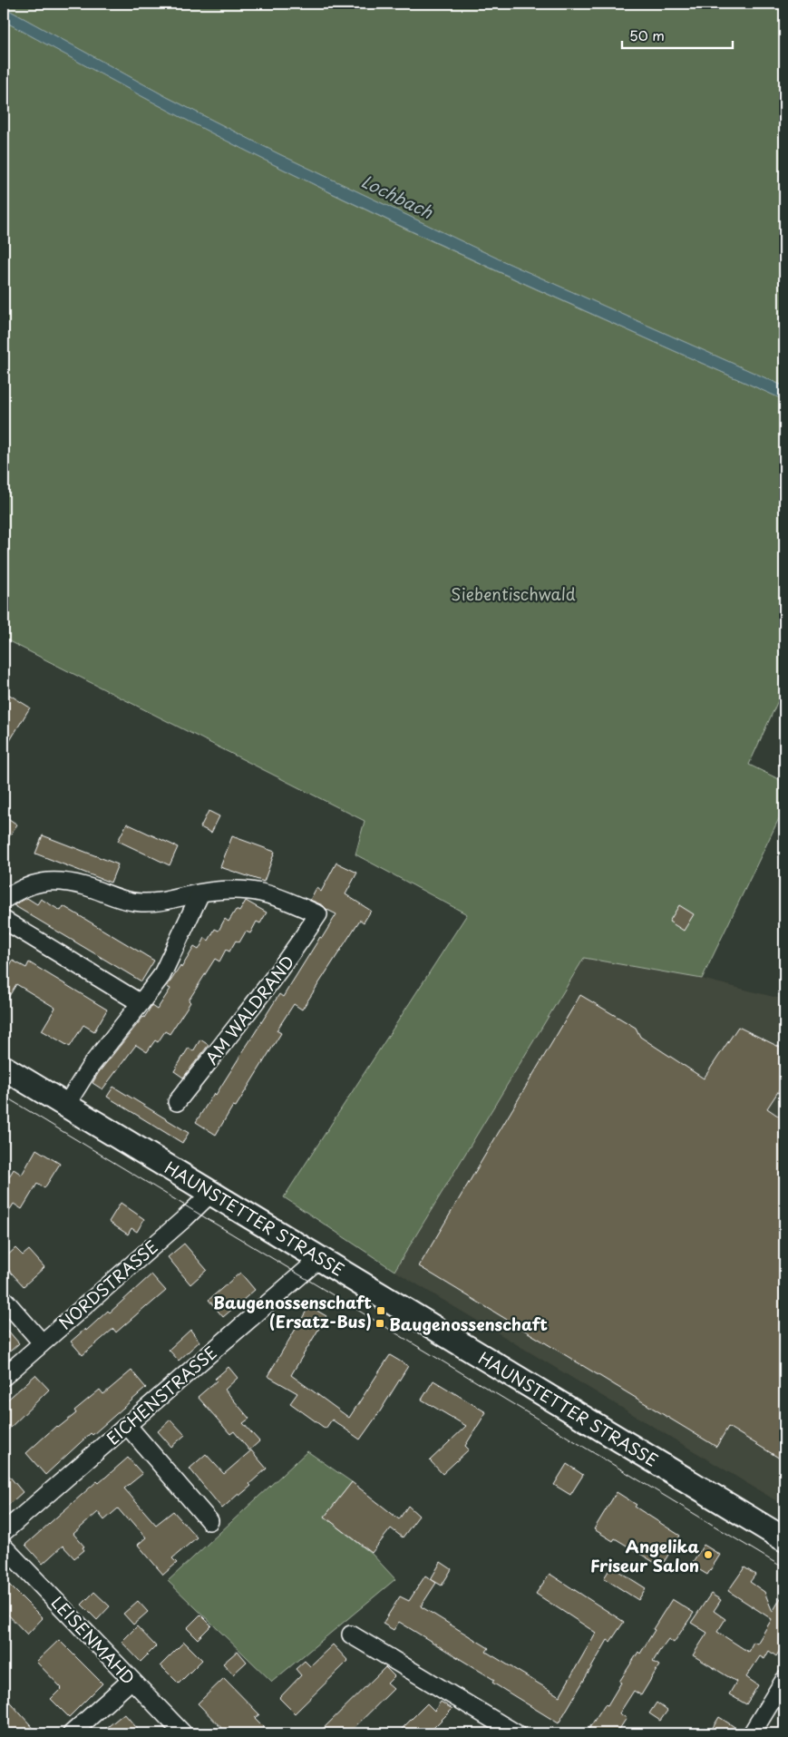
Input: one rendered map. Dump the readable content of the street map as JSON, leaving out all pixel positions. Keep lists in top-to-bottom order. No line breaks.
{"streets":{"main road":["HAUNSTETTER STRASSE"],"street":["AM WALDRAND","NORDSTRASSE","EICHENSTRASSE","LEISENMAHD"]},"crossings":[["HAUNSTETTER STRASSE","NORDSTRASSE"],["HAUNSTETTER STRASSE","EICHENSTRASSE"]],"water":["Lochbach"],"parks":["Siebentischwald"],"places":{"transit":["Baugenossenschaft (Ersatz-Bus)","Baugenossenschaft"],"other":["Angelika Friseur Salon"]},"scale_bar":"50 m"}
